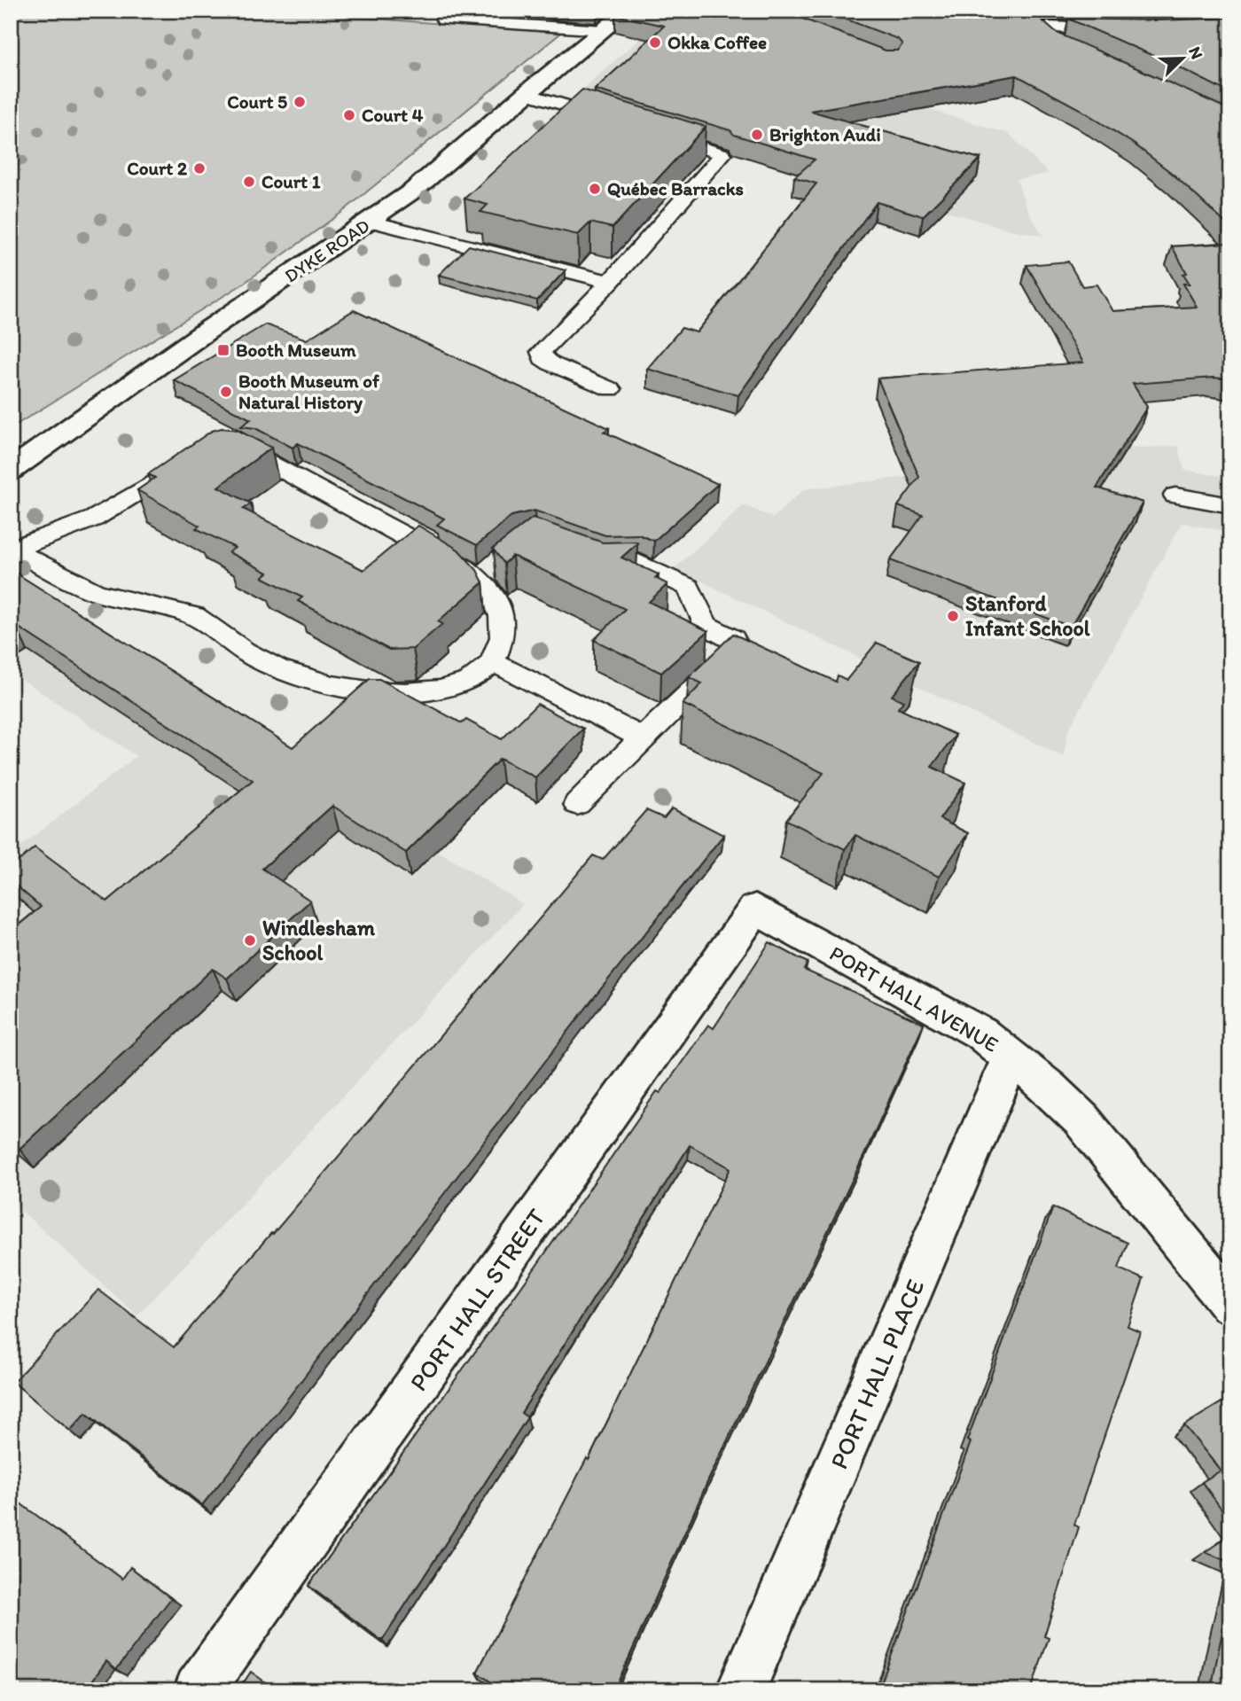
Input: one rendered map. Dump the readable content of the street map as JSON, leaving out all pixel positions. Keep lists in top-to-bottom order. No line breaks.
{"streets":{"street":["DYKE ROAD","PORT HALL AVENUE","PORT HALL STREET","PORT HALL PLACE"]},"crossings":[["PORT HALL AVENUE","PORT HALL STREET"],["PORT HALL AVENUE","PORT HALL PLACE"]],"places":{"other":["Okka Coffee","Court 5","Court 4","Brighton Audi","Court 2","Court 1","Québec Barracks","Booth Museum of Natural History","Stanford Infant School","Windlesham School"],"transit":["Booth Museum"]},"north":"top right"}
